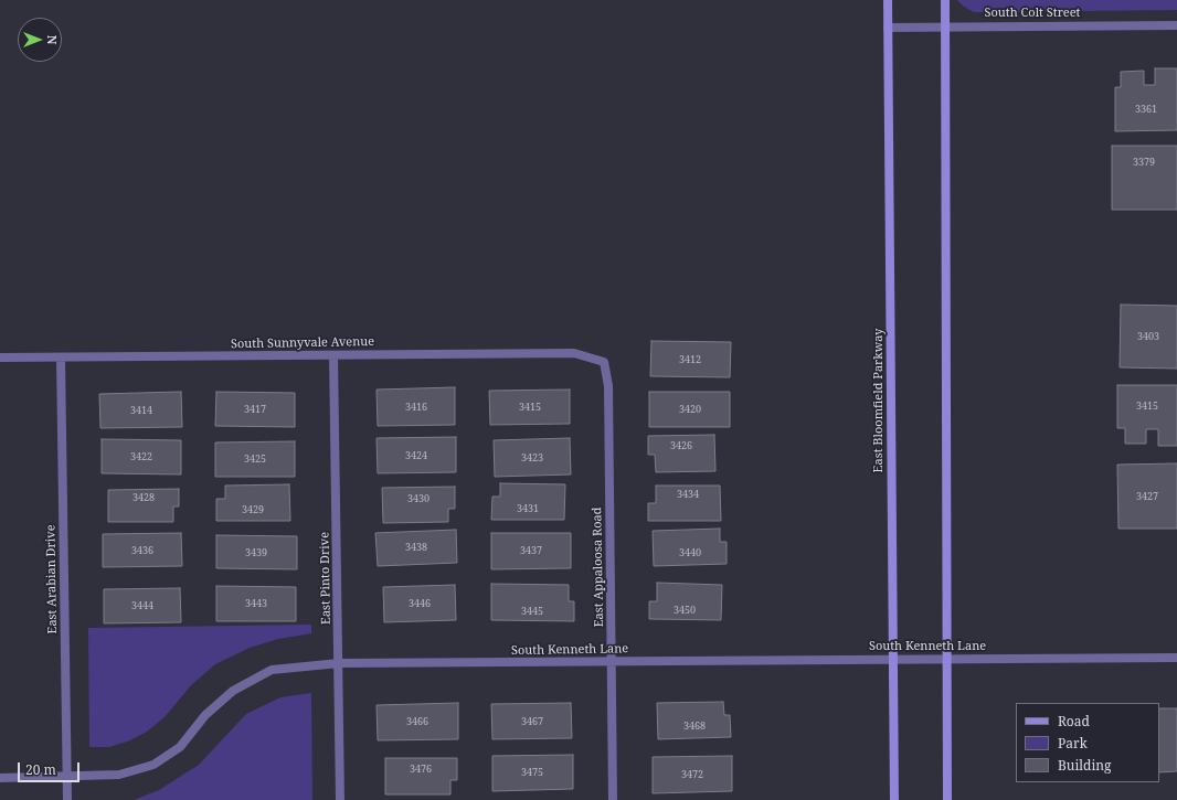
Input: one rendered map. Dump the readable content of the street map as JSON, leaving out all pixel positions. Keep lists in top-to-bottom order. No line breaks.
{"streets":{"street":["South Colt Street","South Sunnyvale Avenue","East Bloomfield Parkway","East Appaloosa Road","East Pinto Drive","East Arabian Drive","South Kenneth Lane"]},"crossings":[["South Colt Street","East Bloomfield Parkway"],["South Sunnyvale Avenue","East Appaloosa Road"],["South Sunnyvale Avenue","East Pinto Drive"],["South Sunnyvale Avenue","East Arabian Drive"],["East Bloomfield Parkway","South Kenneth Lane"],["East Appaloosa Road","South Kenneth Lane"],["East Pinto Drive","South Kenneth Lane"],["East Arabian Drive","South Kenneth Lane"]],"house_numbers":["3361","3379","3403","3412","3415","3416","3415","3417","3420","3414","3426","3424","3422","3423","3425","3434","3427","3428","3430","3431","3429","3438","3436","3437","3439","3440","3443","3446","3444","3450","3445","3466","3467","3468","3476","3475","3472"],"legend":["Road","Park","Building"],"scale_bar":"20 m","north":"right"}
